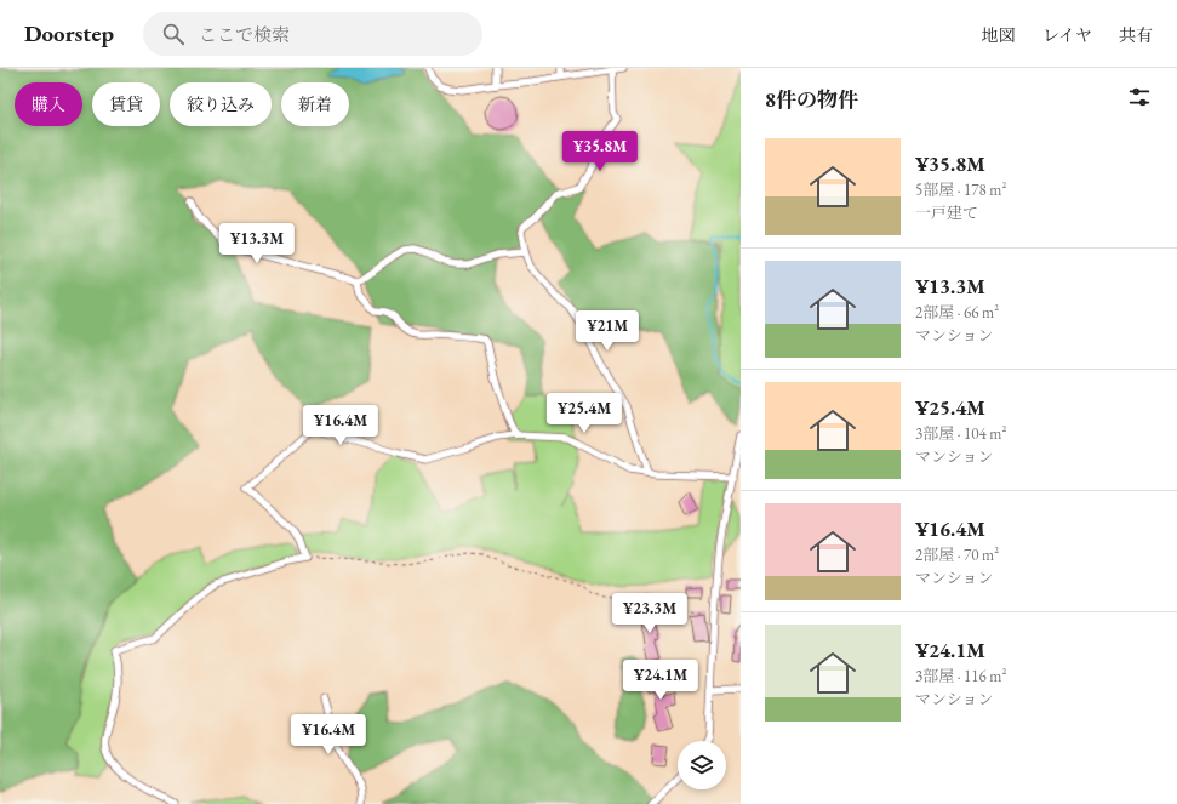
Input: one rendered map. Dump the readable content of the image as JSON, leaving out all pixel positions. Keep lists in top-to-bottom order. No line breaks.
{"page":{"header":"Doorstep","search":"ここで検索","nav":["地図","レイヤ","共有"],"heading":"8件の物件","chip":["購入","賃貸","絞り込み","新着"],"list":[{"name":"¥35.8M","note":"5部屋 · 178 m² · 一戸建て"},{"name":"¥13.3M","note":"2部屋 · 66 m² · マンション"},{"name":"¥25.4M","note":"3部屋 · 104 m² · マンション"},{"name":"¥16.4M","note":"2部屋 · 70 m² · マンション"},{"name":"¥24.1M","note":"3部屋 · 116 m² · マンション"}],"price":["¥35.8M","¥13.3M","¥21M","¥25.4M","¥16.4M","¥23.3M","¥24.1M","¥16.4M"]}}
